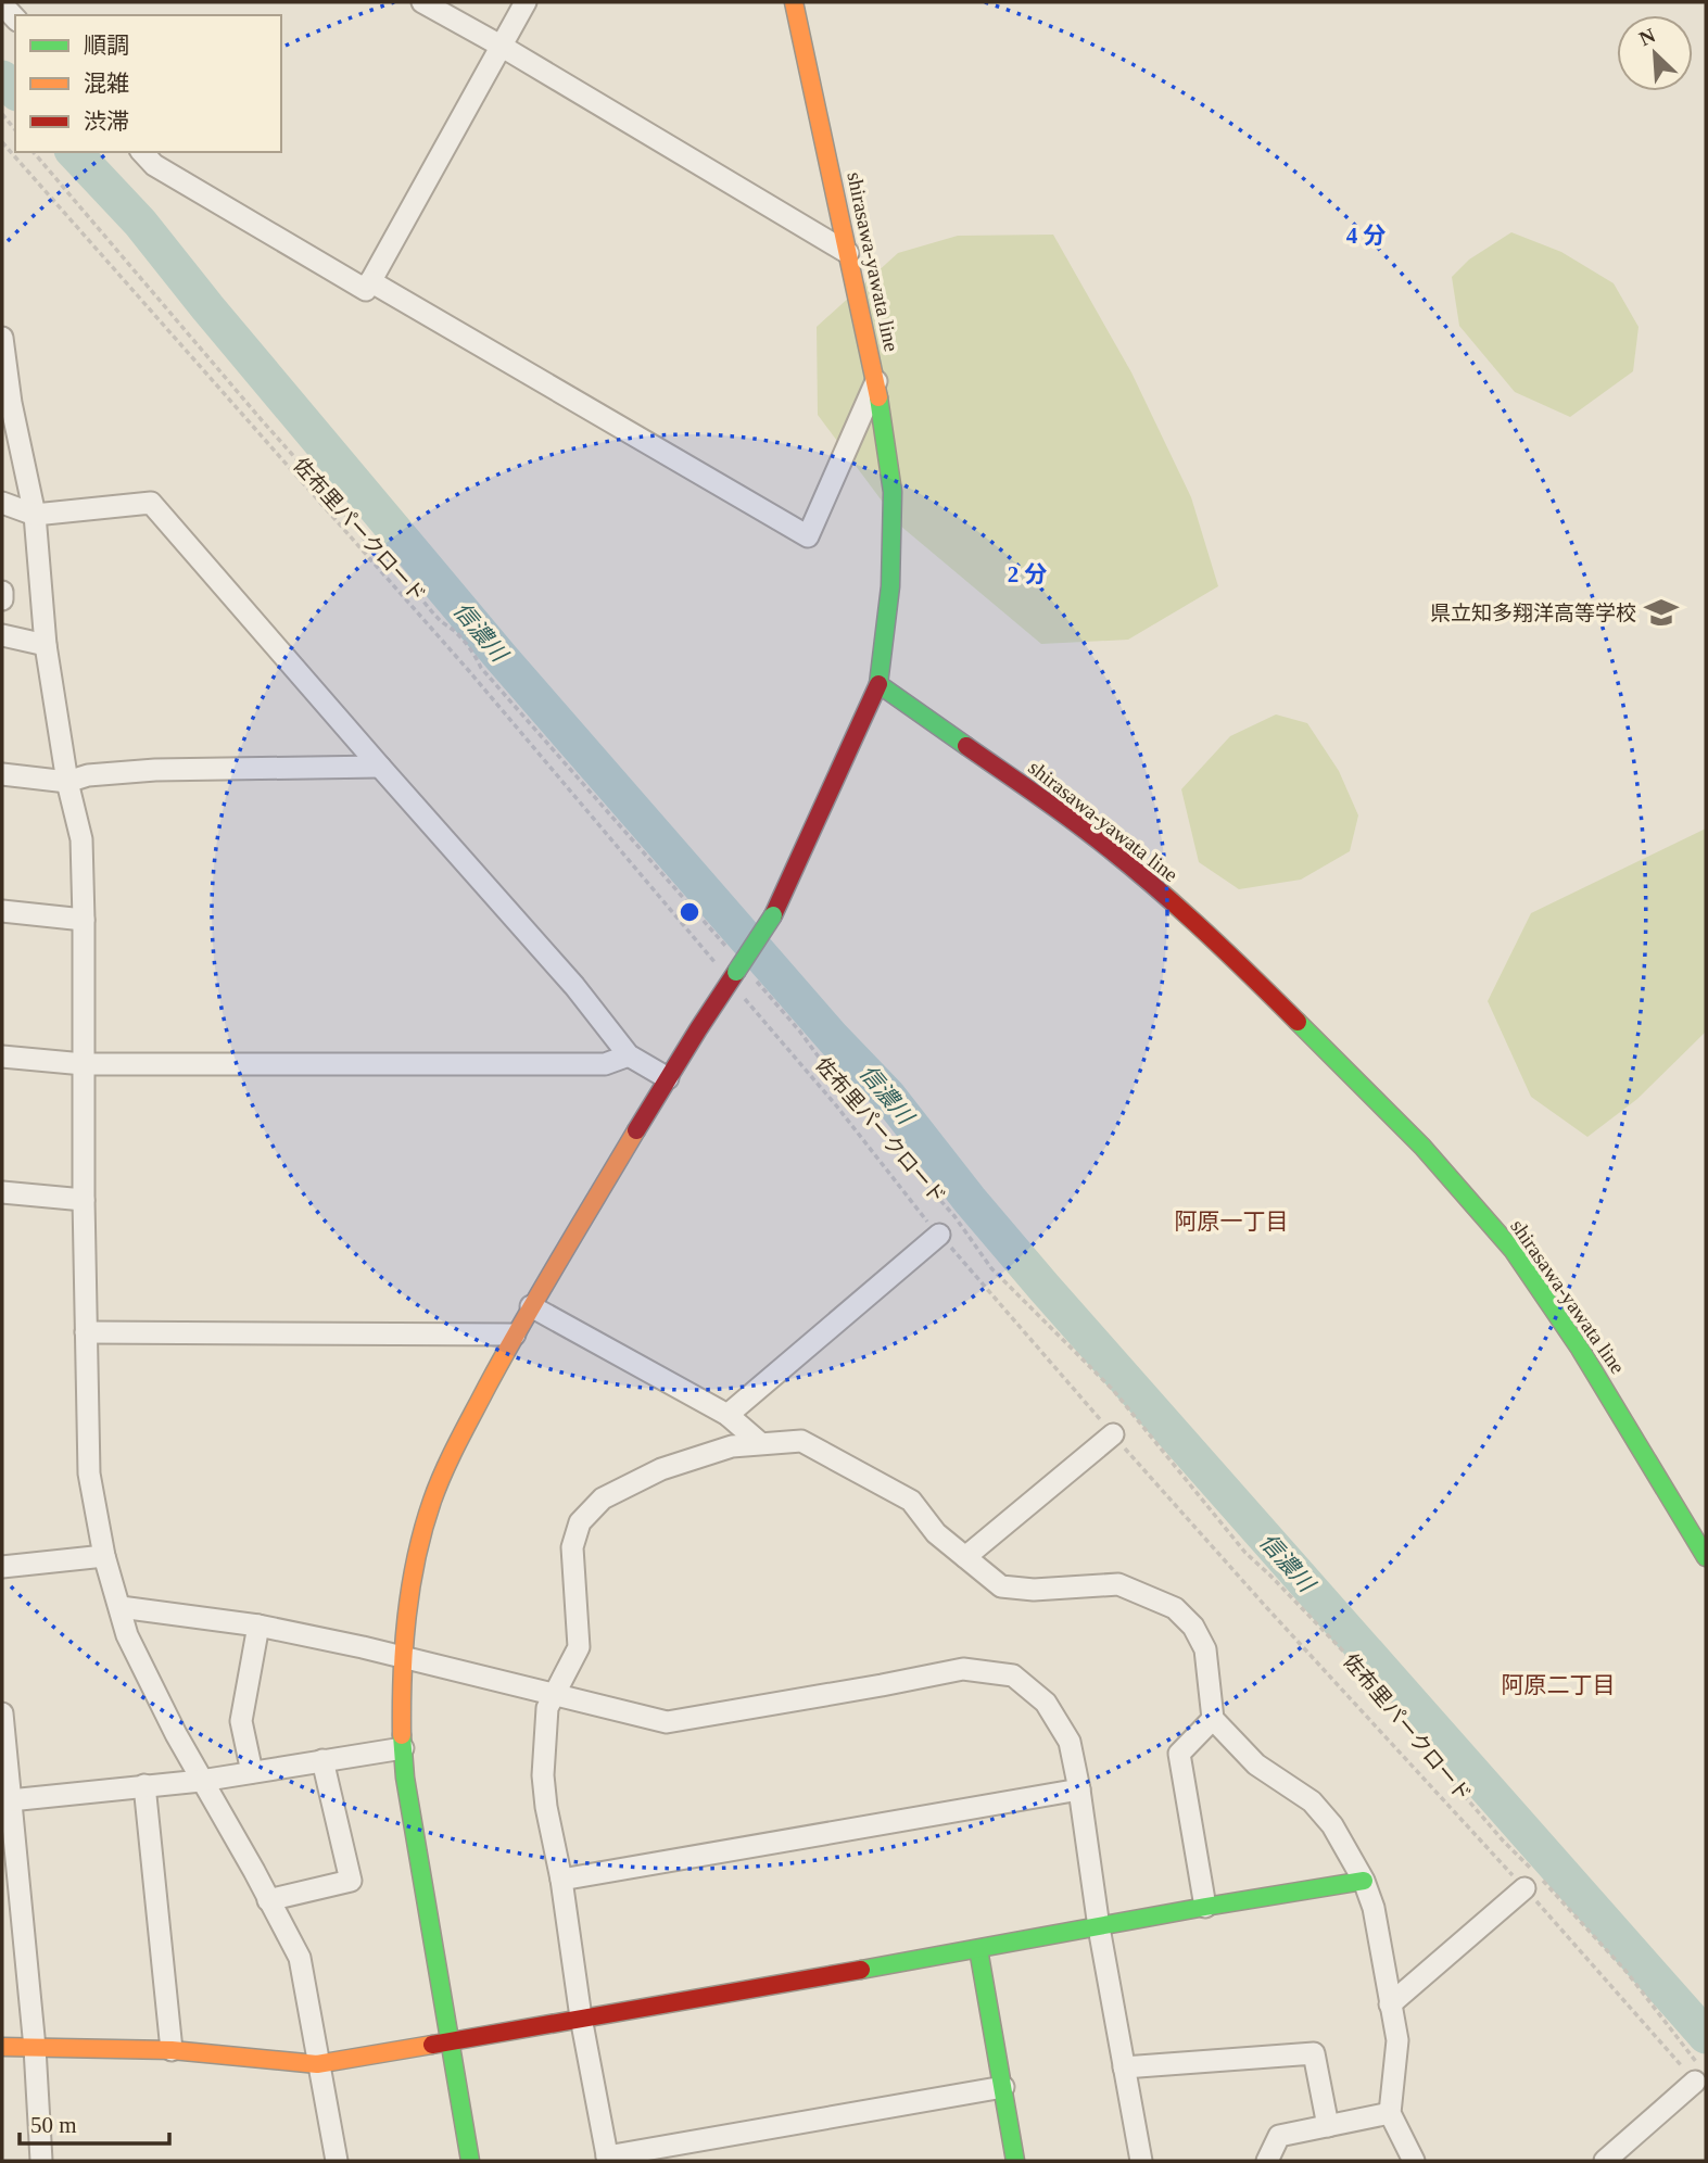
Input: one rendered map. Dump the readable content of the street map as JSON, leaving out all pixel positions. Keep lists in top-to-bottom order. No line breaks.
{"streets":{"street":["shirasawa-yawata line"],"path":["佐布里パークロード"]},"districts":["阿原一丁目","阿原二丁目"],"water":["信濃川"],"places":{"school or university":["県立知多翔洋高等学校"]},"legend":["順調","混雑","渋滞"],"scale_bar":"50 m","north":"top left","rings":["4 分","2 分"]}
